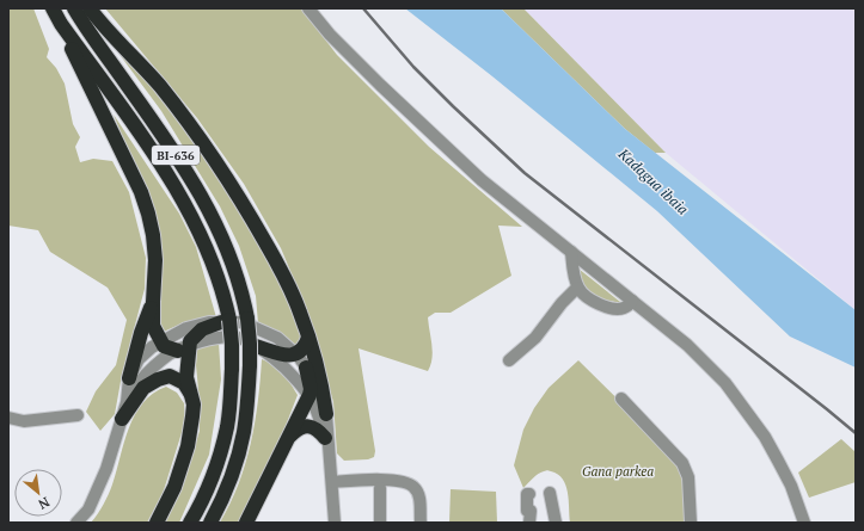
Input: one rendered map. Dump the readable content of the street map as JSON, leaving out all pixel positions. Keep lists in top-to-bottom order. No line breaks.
{"streets":{"highway":["BI-636"]},"water":["Kadagua ibaia"],"parks":["Gana parkea"],"north":"bottom right"}
